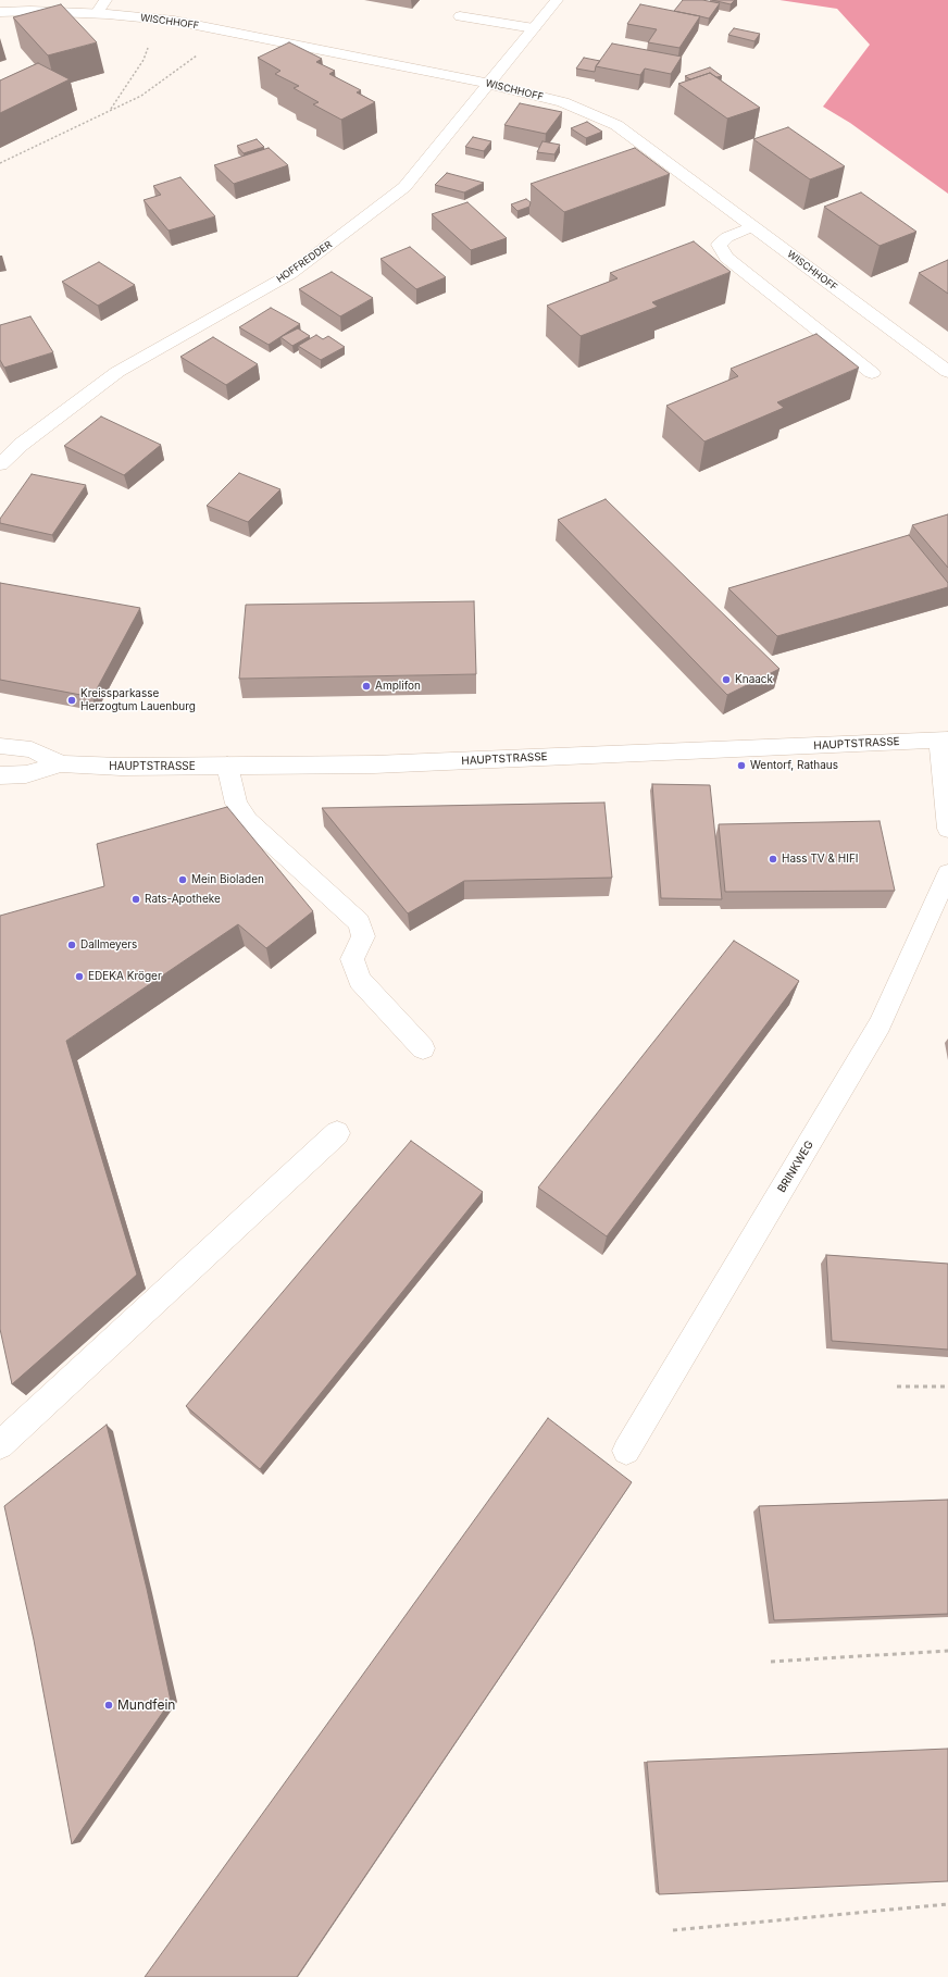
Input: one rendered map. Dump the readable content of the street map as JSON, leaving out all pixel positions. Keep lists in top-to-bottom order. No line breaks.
{"streets":{"street":["WISCHHOFF","HOFFREDDER","HAUPTSTRASSE","BRINKWEG"]},"crossings":[["WISCHHOFF","HOFFREDDER"]],"places":["Knaack","Amplifon","Kreissparkasse Herzogtum Lauenburg","Wentorf, Rathaus","Hass TV & HIFI","Mein Bioladen","Rats-Apotheke","Dallmeyers","EDEKA Kröger","Mundfein"]}
